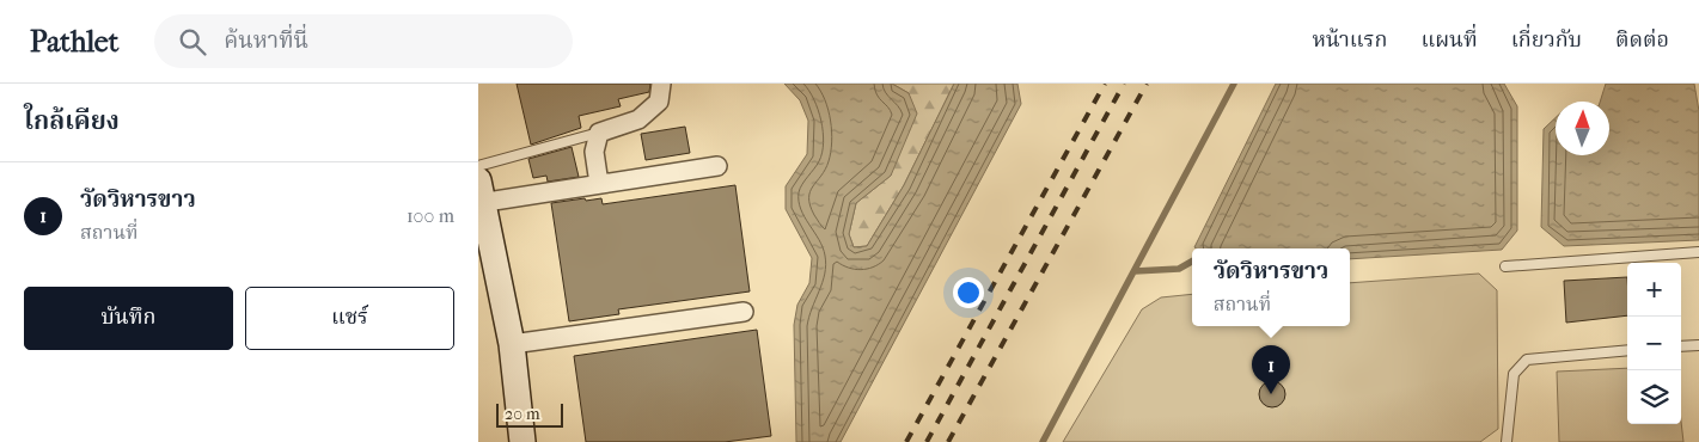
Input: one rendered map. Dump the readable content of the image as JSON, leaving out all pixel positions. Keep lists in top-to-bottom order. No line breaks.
{"scale_bar":"20 m","north":"top","page":{"header":"Pathlet","search":"ค้นหาที่นี่","nav":["หน้าแรก","แผนที่","เกี่ยวกับ","ติดต่อ"],"heading":"ใกล้เคียง","list":[{"mark":"1","name":"วัดวิหารขาว","note":"สถานที่","value":"100 m"}],"popup":["วัดวิหารขาว","สถานที่"],"map_buttons":["+","−"],"buttons":["บันทึก","แชร์"],"pins":"1","scale":"20 m"}}
